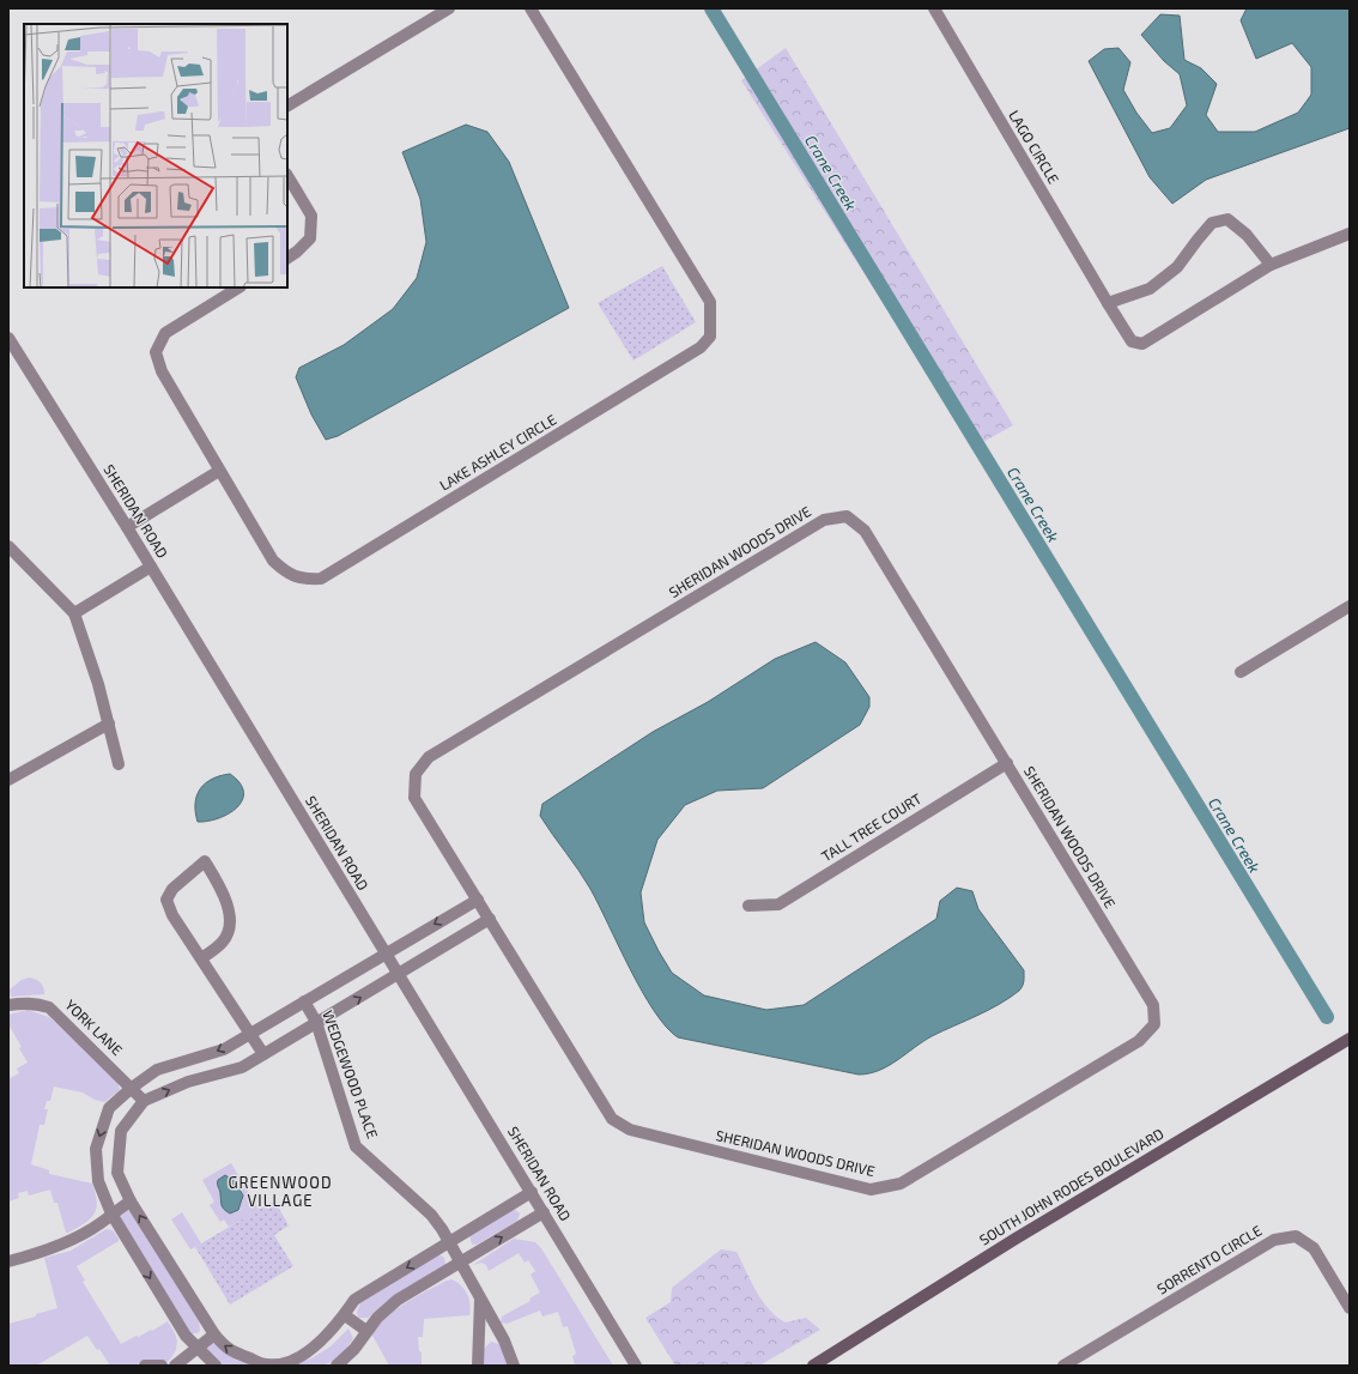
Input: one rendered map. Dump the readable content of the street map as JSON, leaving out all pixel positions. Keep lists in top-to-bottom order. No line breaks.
{"streets":{"main road":["SOUTH JOHN RODES BOULEVARD"],"street":["LAGO CIRCLE","LAKE ASHLEY CIRCLE","SHERIDAN ROAD","SHERIDAN WOODS DRIVE","TALL TREE COURT","YORK LANE","WEDGEWOOD PLACE","SORRENTO CIRCLE"]},"crossings":[["SHERIDAN WOODS DRIVE","TALL TREE COURT"]],"districts":["GREENWOOD VILLAGE"],"water":["Crane Creek"]}
